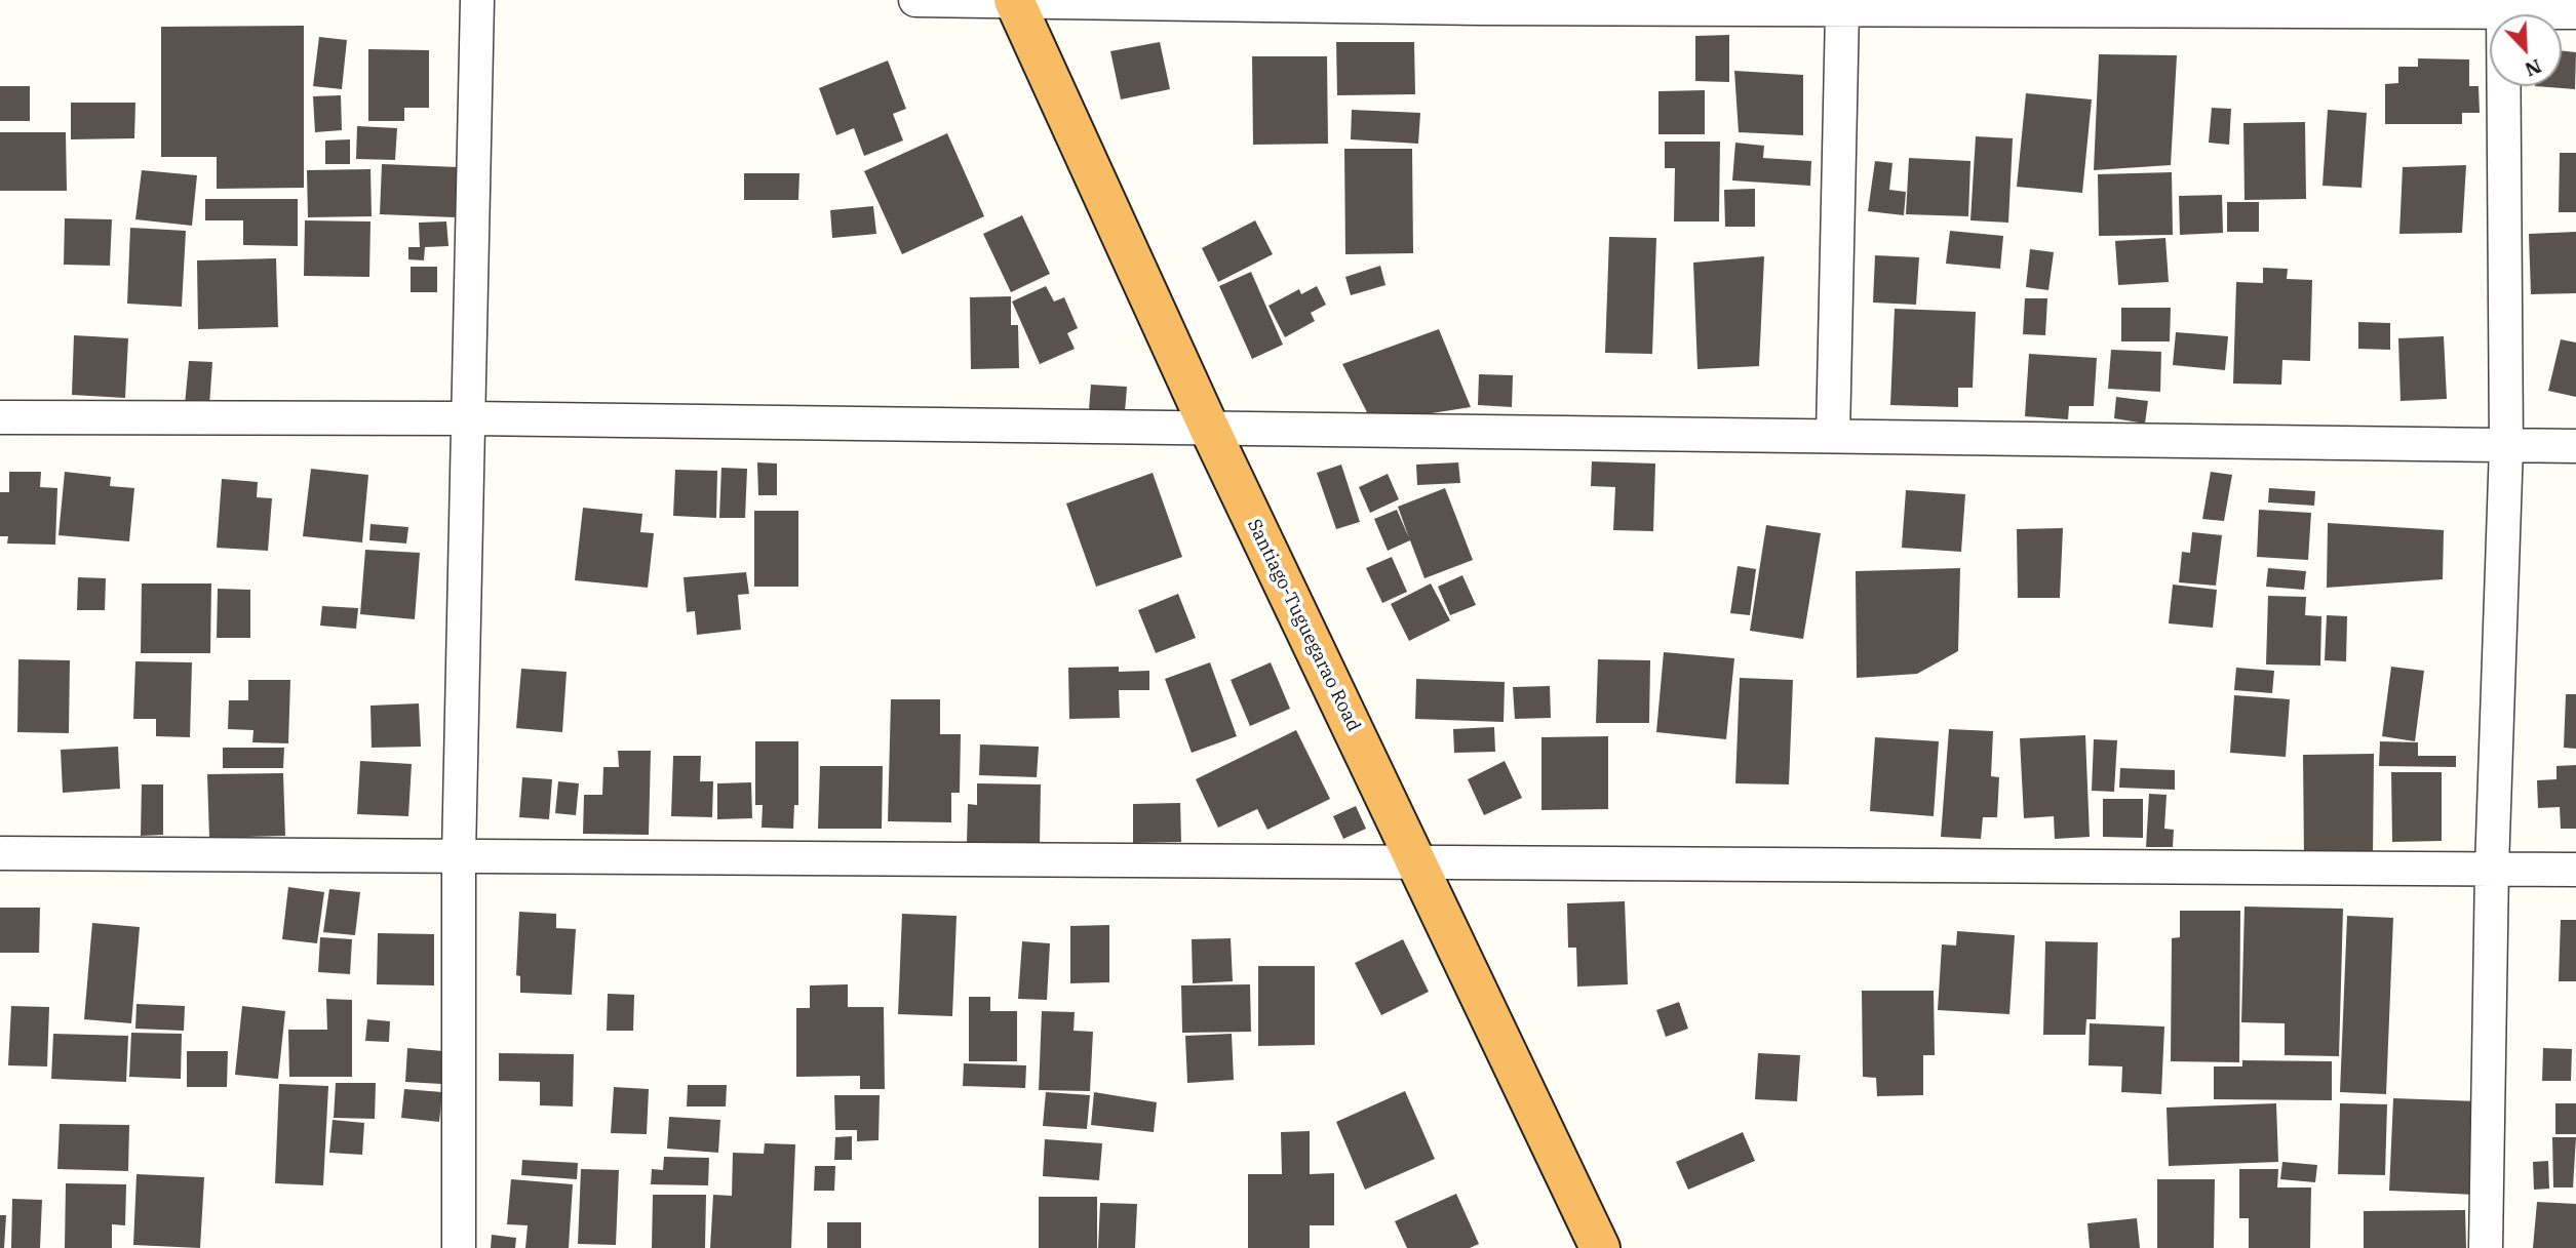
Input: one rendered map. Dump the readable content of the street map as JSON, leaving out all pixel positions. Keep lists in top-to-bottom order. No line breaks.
{"streets":{"highway":["Santiago-Tuguegarao Road"]},"north":"bottom right"}
